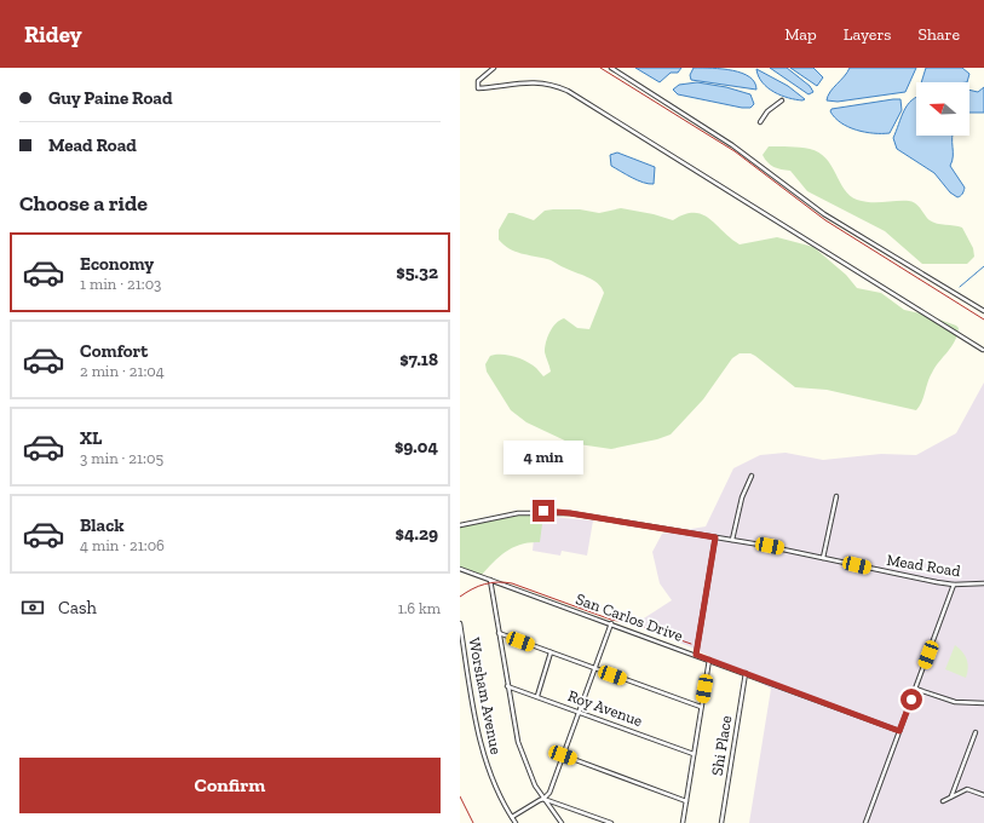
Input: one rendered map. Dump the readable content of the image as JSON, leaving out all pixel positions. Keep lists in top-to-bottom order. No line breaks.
{"streets":{"street":["Mead Road","San Carlos Drive","Worsham Avenue","Roy Avenue","Shi Place"]},"crossings":[["San Carlos Drive","Shi Place"]],"north":"left","page":{"header":"Ridey","nav":["Map","Layers","Share"],"banner":["Guy Paine Road","Mead Road"],"heading":"Choose a ride","list":[{"name":"Economy","note":"1 min · 21:03","value":"$5.32"},{"name":"Comfort","note":"2 min · 21:04","value":"$7.18"},{"name":"XL","note":"3 min · 21:05","value":"$9.04"},{"name":"Black","note":"4 min · 21:06","value":"$4.29"}],"bubble":"4 min","pay":["Cash","1.6 km"],"buttons":"Confirm"}}
